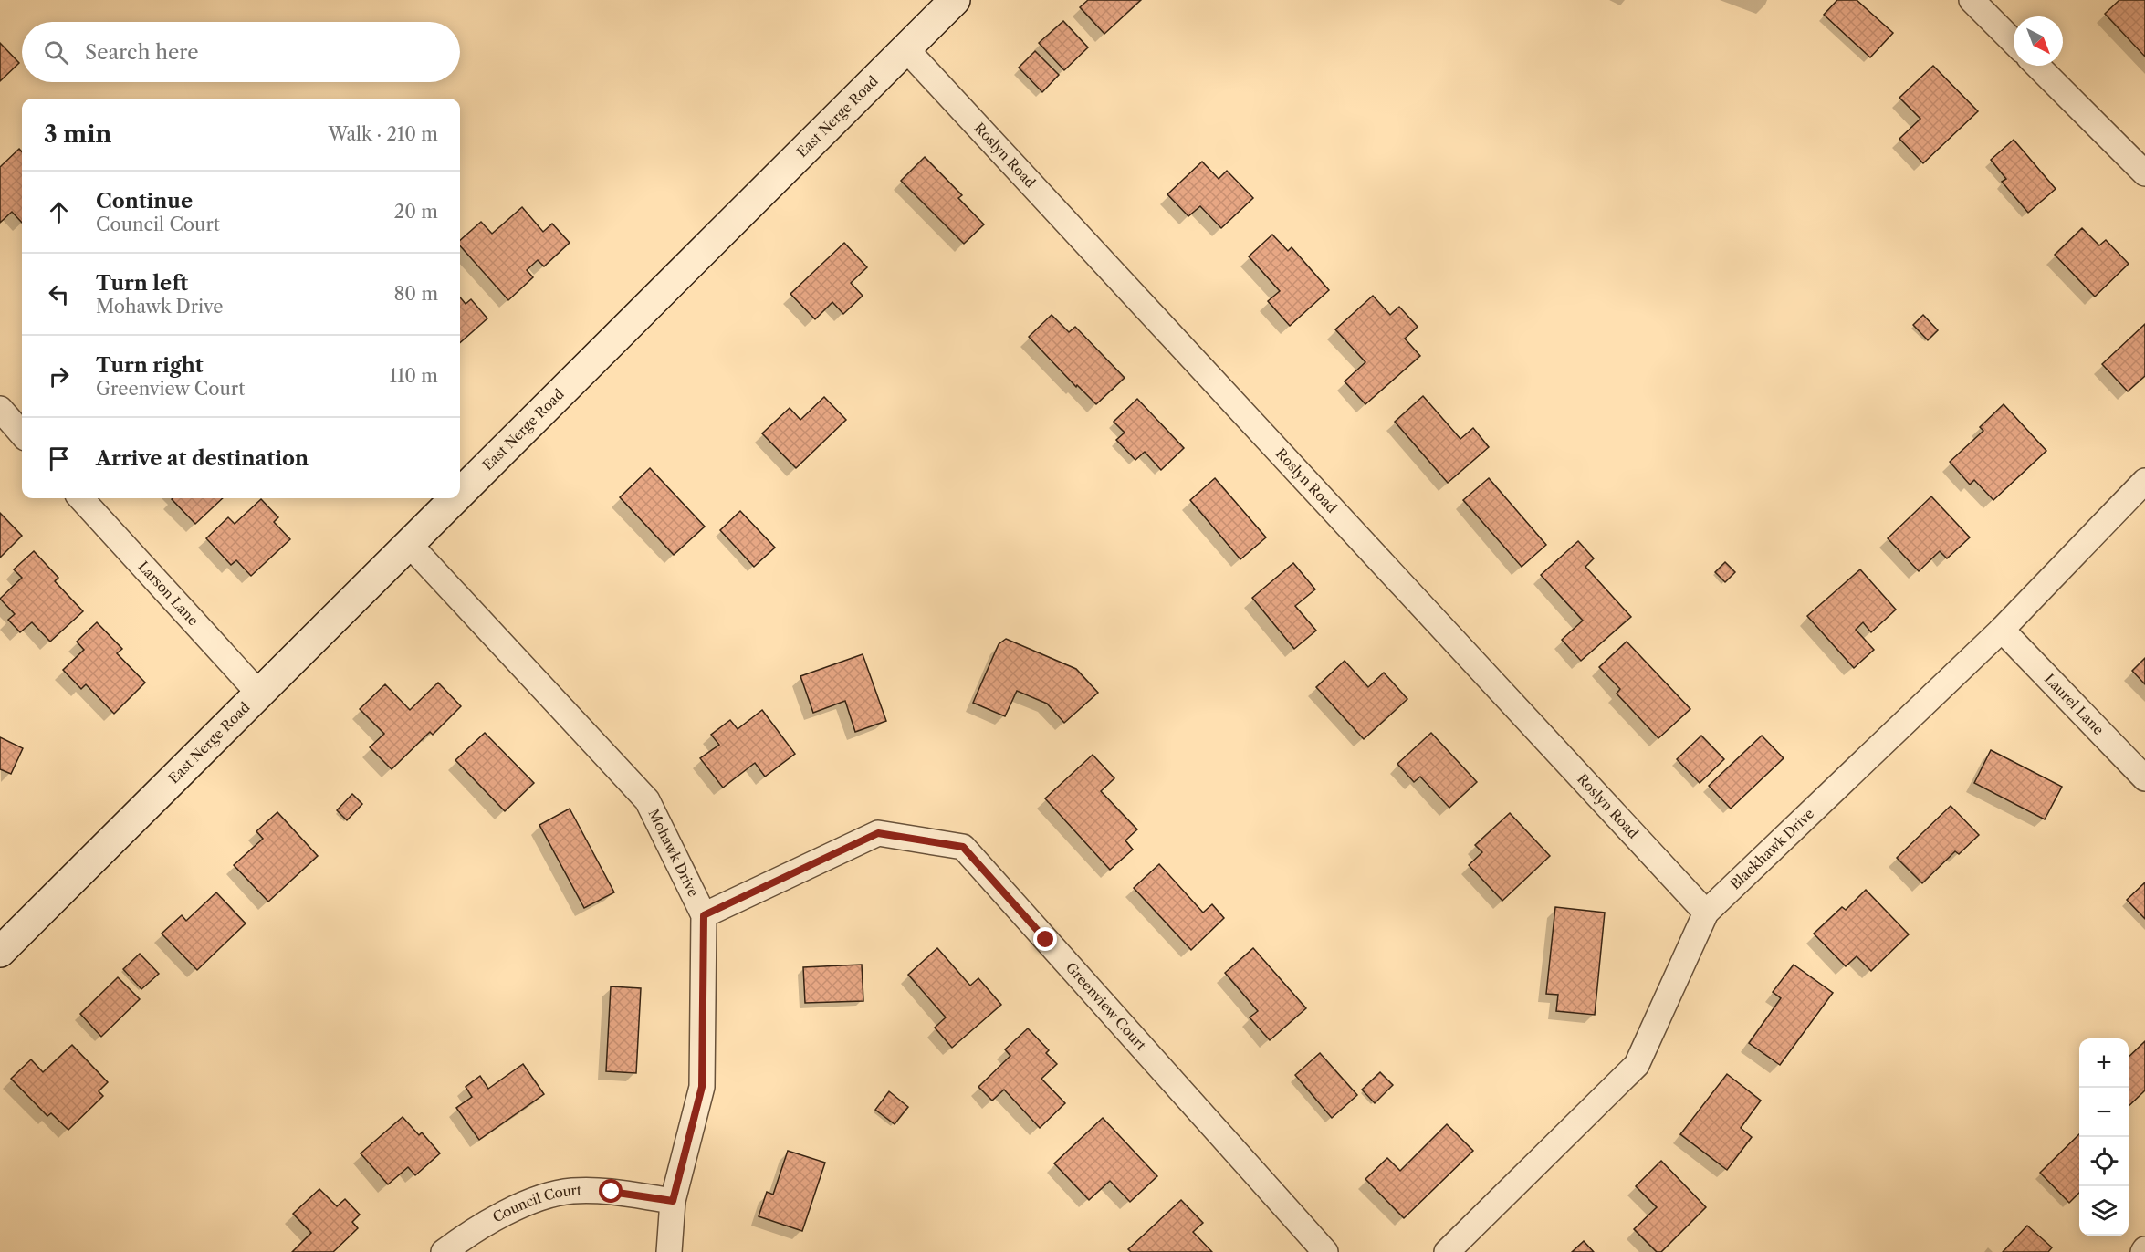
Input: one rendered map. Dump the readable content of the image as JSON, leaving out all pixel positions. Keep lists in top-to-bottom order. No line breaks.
{"streets":{"main road":["East Nerge Road"],"street":["Roslyn Road","Larson Lane","Laurel Lane","Blackhawk Drive","Mohawk Drive","Greenview Court","Council Court"]},"crossings":[["East Nerge Road","Roslyn Road"],["East Nerge Road","Larson Lane"],["East Nerge Road","Mohawk Drive"],["Roslyn Road","Blackhawk Drive"],["Laurel Lane","Blackhawk Drive"],["Mohawk Drive","Greenview Court"],["Mohawk Drive","Council Court"]],"north":"bottom right","page":{"search":"Search here","heading":["3 min","Walk · 210 m"],"list":[["Continue","Council Court","20 m"],["Turn left","Mohawk Drive","80 m"],["Turn right","Greenview Court","110 m"],"Arrive at destination"],"map_buttons":["+","−"]}}
